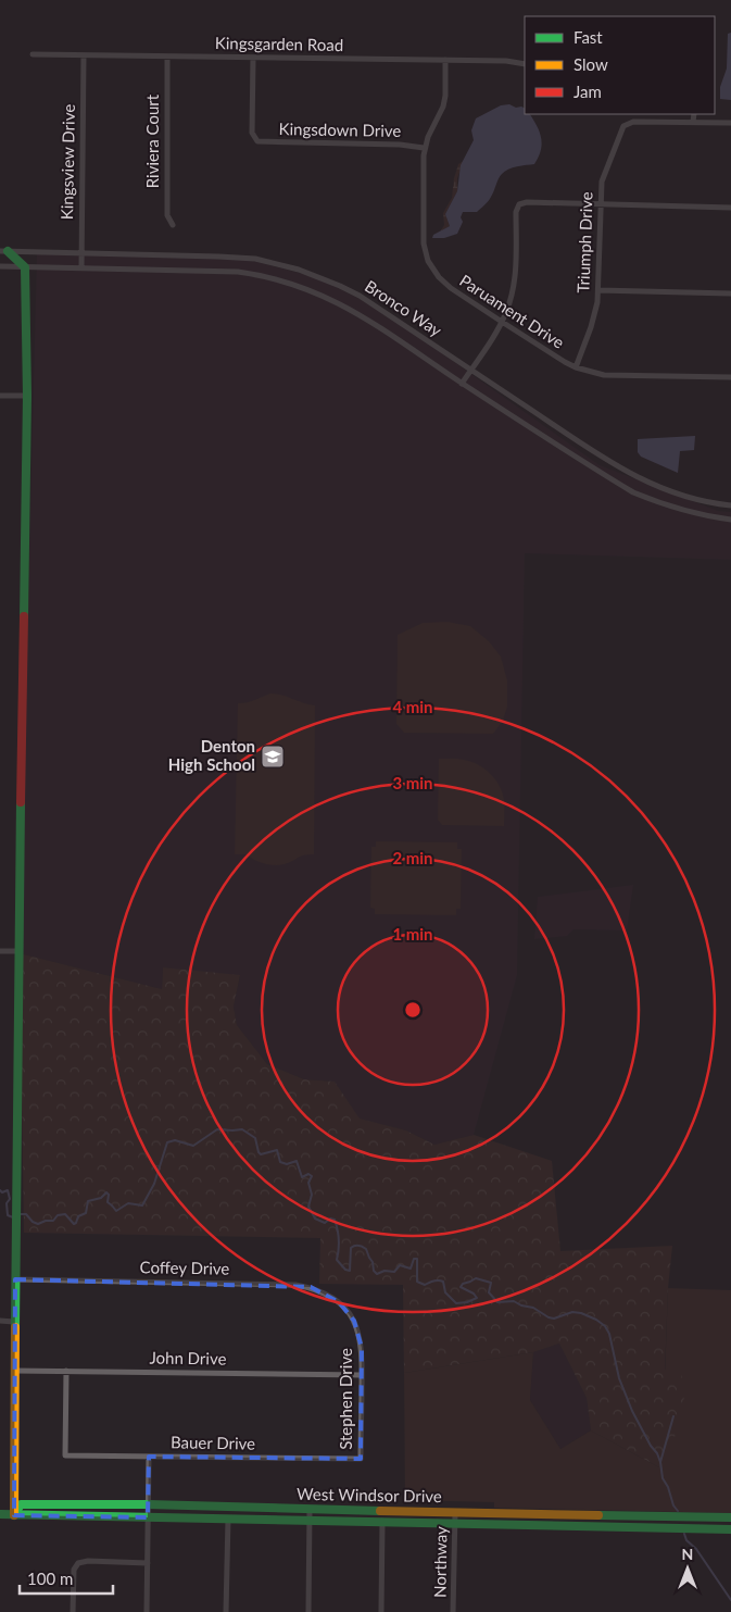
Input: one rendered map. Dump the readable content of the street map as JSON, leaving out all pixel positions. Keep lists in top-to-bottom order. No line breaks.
{"streets":{"street":["Kingsgarden Road","Kingsdown Drive","Riviera Court","Kingsview Drive","Triumph Drive","Bronco Way","Paruament Drive","Coffey Drive","John Drive","Stephen Drive","Bauer Drive","West Windsor Drive","Northway"]},"crossings":[["Kingsgarden Road","Kingsdown Drive"],["Kingsgarden Road","Riviera Court"],["Kingsgarden Road","Kingsview Drive"],["Kingsgarden Road","Paruament Drive"],["Kingsdown Drive","Paruament Drive"],["Kingsview Drive","Bronco Way"],["Triumph Drive","Paruament Drive"],["Coffey Drive","Stephen Drive"],["John Drive","Stephen Drive"],["John Drive","Bauer Drive"],["Stephen Drive","Bauer Drive"],["West Windsor Drive","Northway"]],"places":{"school or university":["Denton High School"]},"legend":["Fast","Slow","Jam"],"scale_bar":"100 m","north":"top","rings":["4 min","3 min","2 min","1 min"]}
